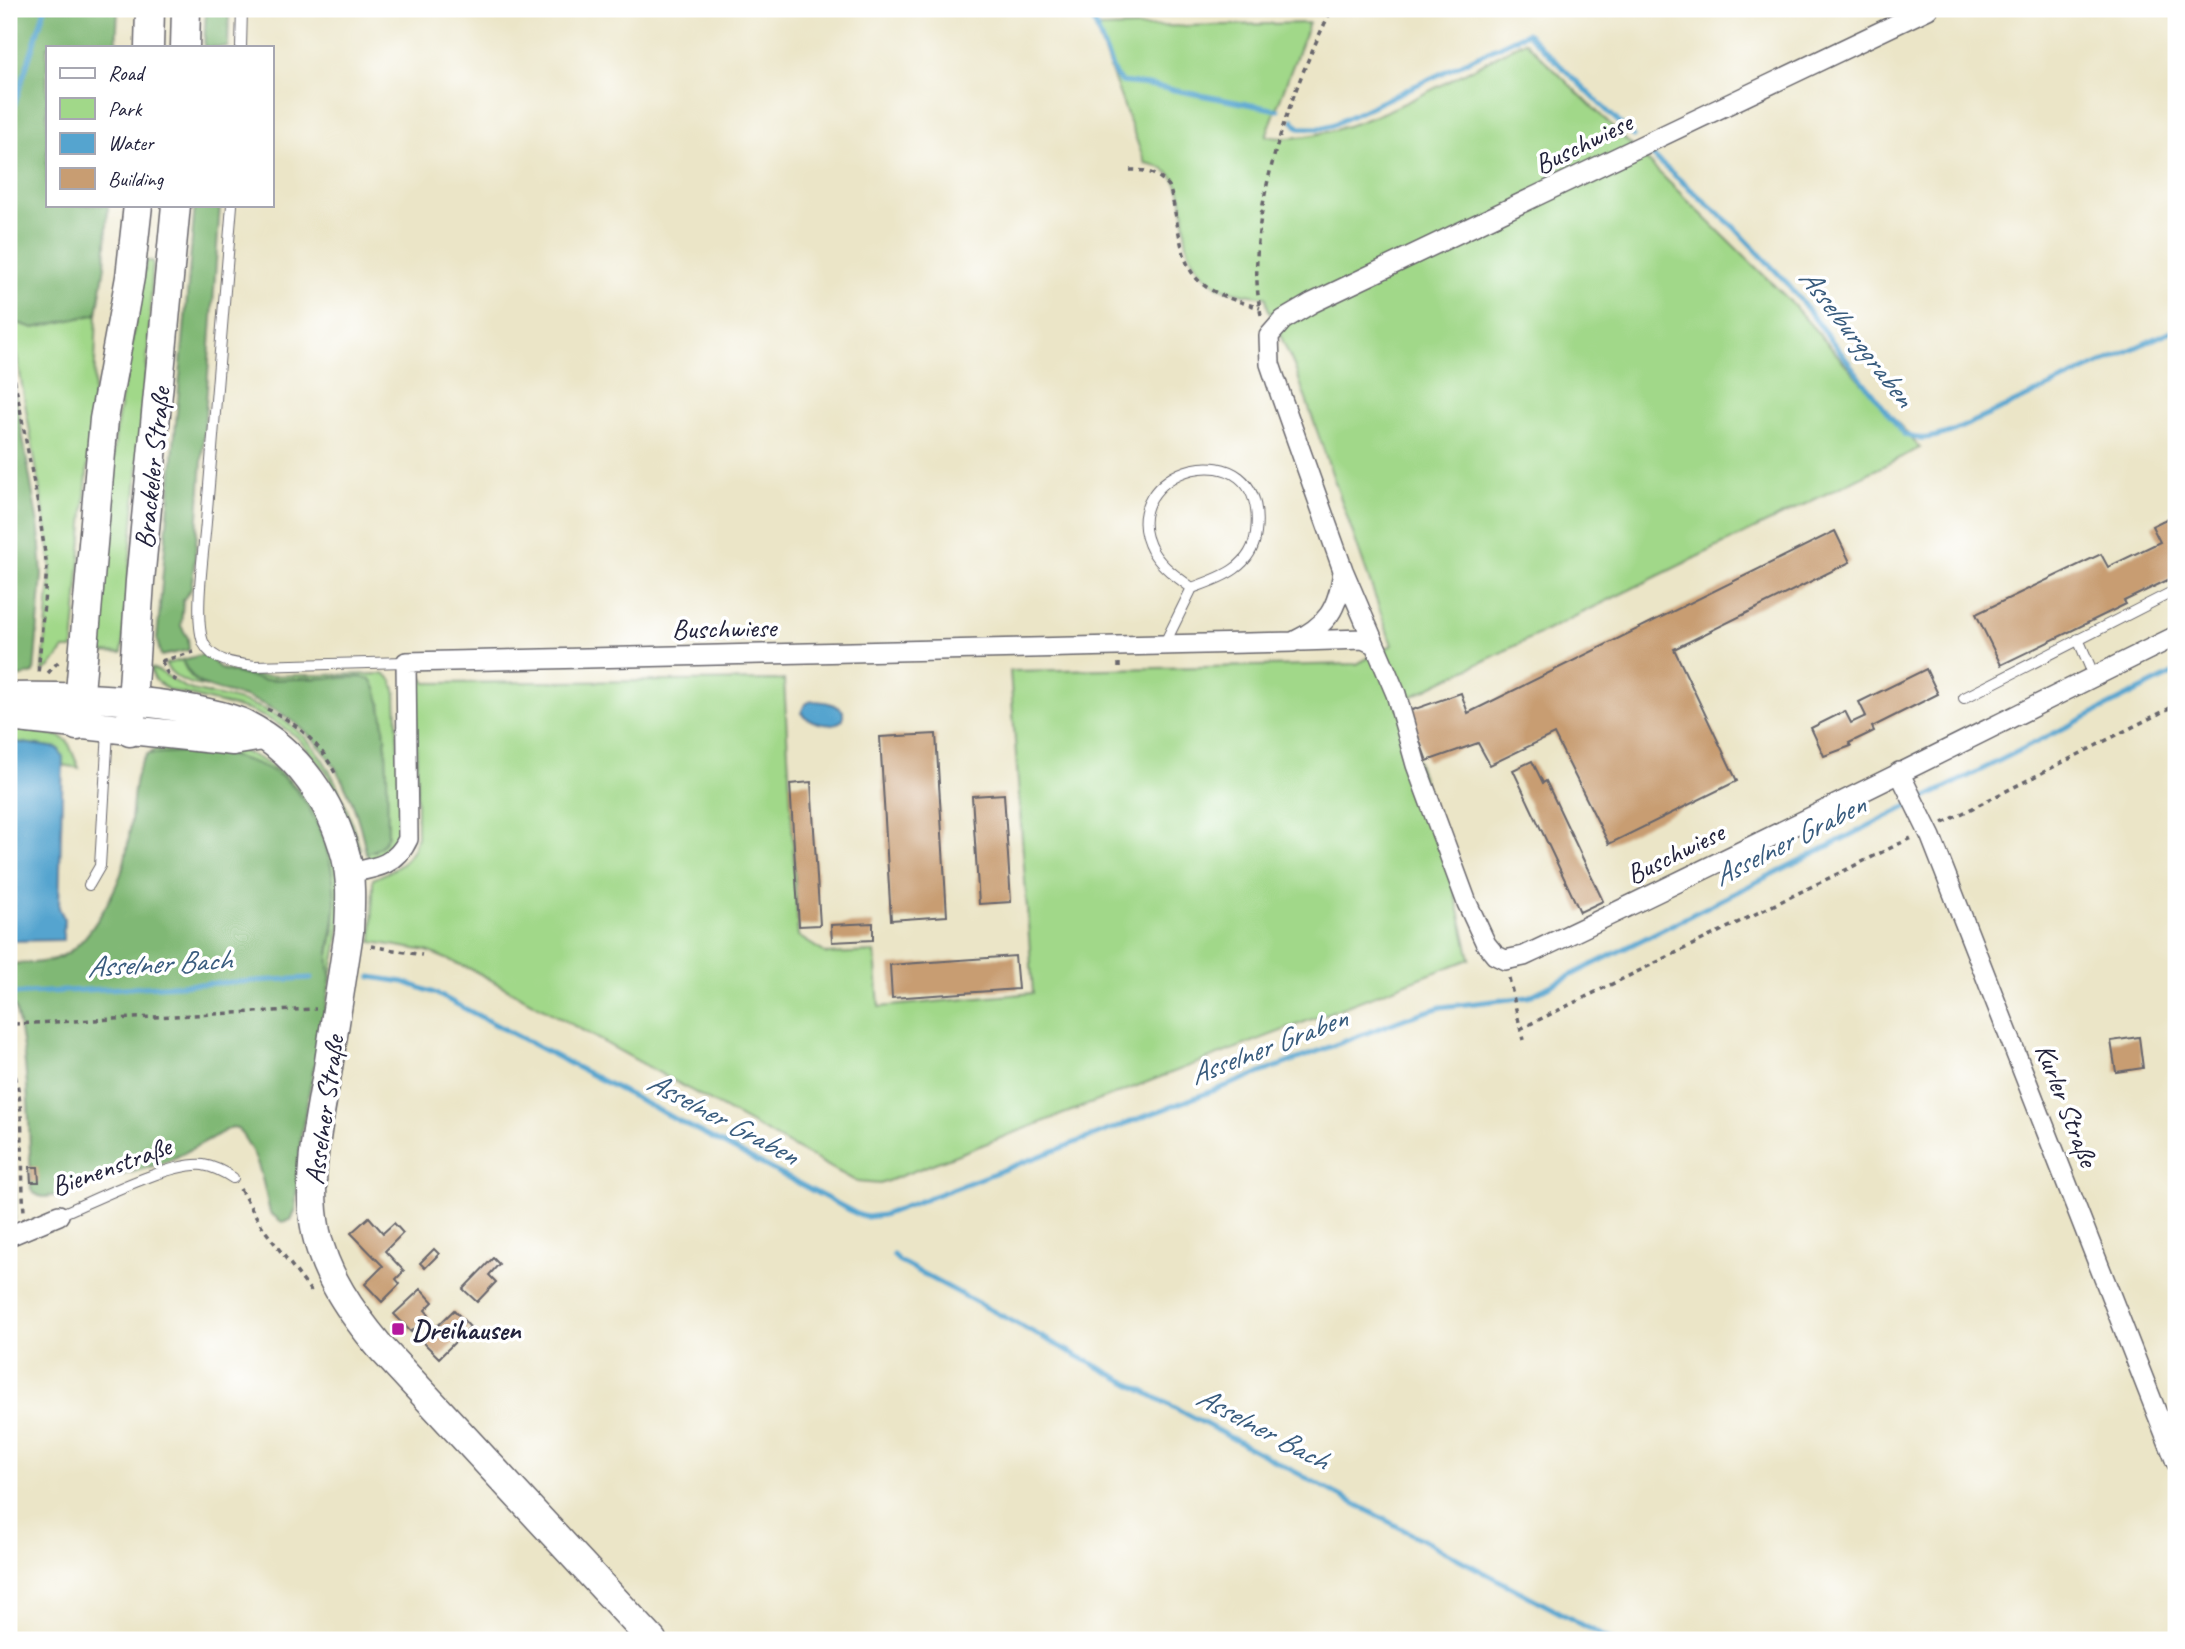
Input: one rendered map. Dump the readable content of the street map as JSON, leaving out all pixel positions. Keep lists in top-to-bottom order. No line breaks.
{"streets":{"main road":["Brackeler Straße","Asselner Straße"],"street":["Buschwiese","Kurler Straße","Bienenstraße"]},"crossings":[["Buschwiese","Kurler Straße"],["Brackeler Straße","Asselner Straße"]],"water":["Asselburggraben","Asselner Graben","Asselner Bach"],"places":{"transit":["Dreihausen"]},"legend":["Road","Park","Water","Building"]}
